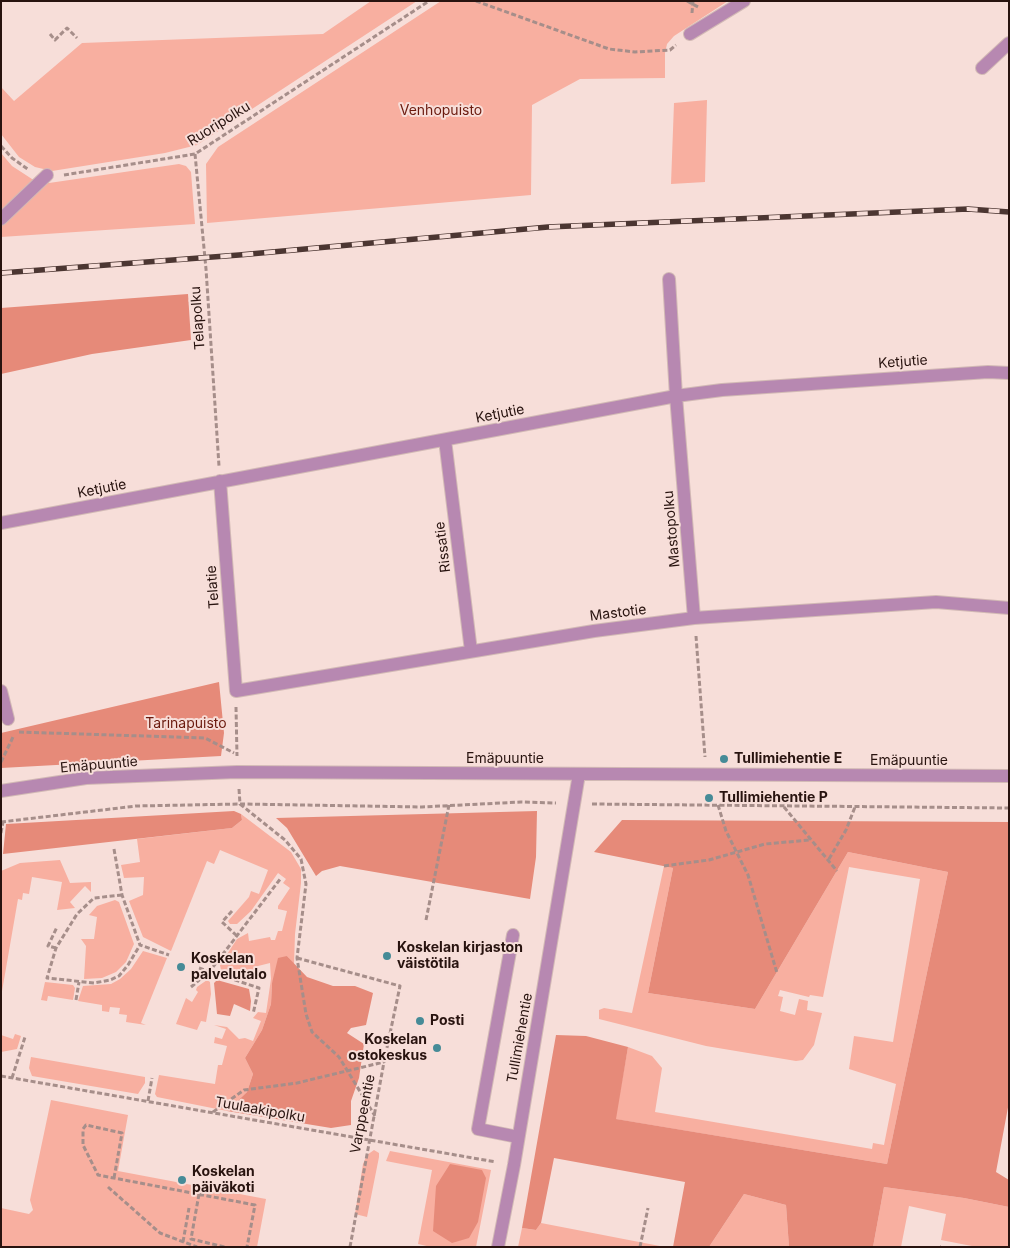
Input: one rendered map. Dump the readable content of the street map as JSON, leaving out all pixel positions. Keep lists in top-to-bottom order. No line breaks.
{"streets":{"street":["Ketjutie","Mastopolku","Rissatie","Telatie","Mastotie","Emäpuuntie","Tullimiehentie"],"path":["Ruoripolku","Telapolku","Tuulaakipolku","Varppeentie"]},"crossings":[["Ruoripolku","Telapolku"],["Telapolku","Ketjutie"],["Telapolku","Telatie"],["Ketjutie","Mastopolku"],["Ketjutie","Rissatie"],["Ketjutie","Telatie"],["Mastopolku","Mastotie"],["Rissatie","Mastotie"],["Telatie","Mastotie"],["Emäpuuntie","Tullimiehentie"],["Tullimiehentie","Tuulaakipolku"],["Tuulaakipolku","Varppeentie"]],"parks":["Venhopuisto","Tarinapuisto"],"places":["Tullimiehentie E","Tullimiehentie P","Koskelan kirjaston väistötila","Koskelan palvelutalo","Posti","Koskelan ostokeskus","Koskelan päiväkoti"]}
